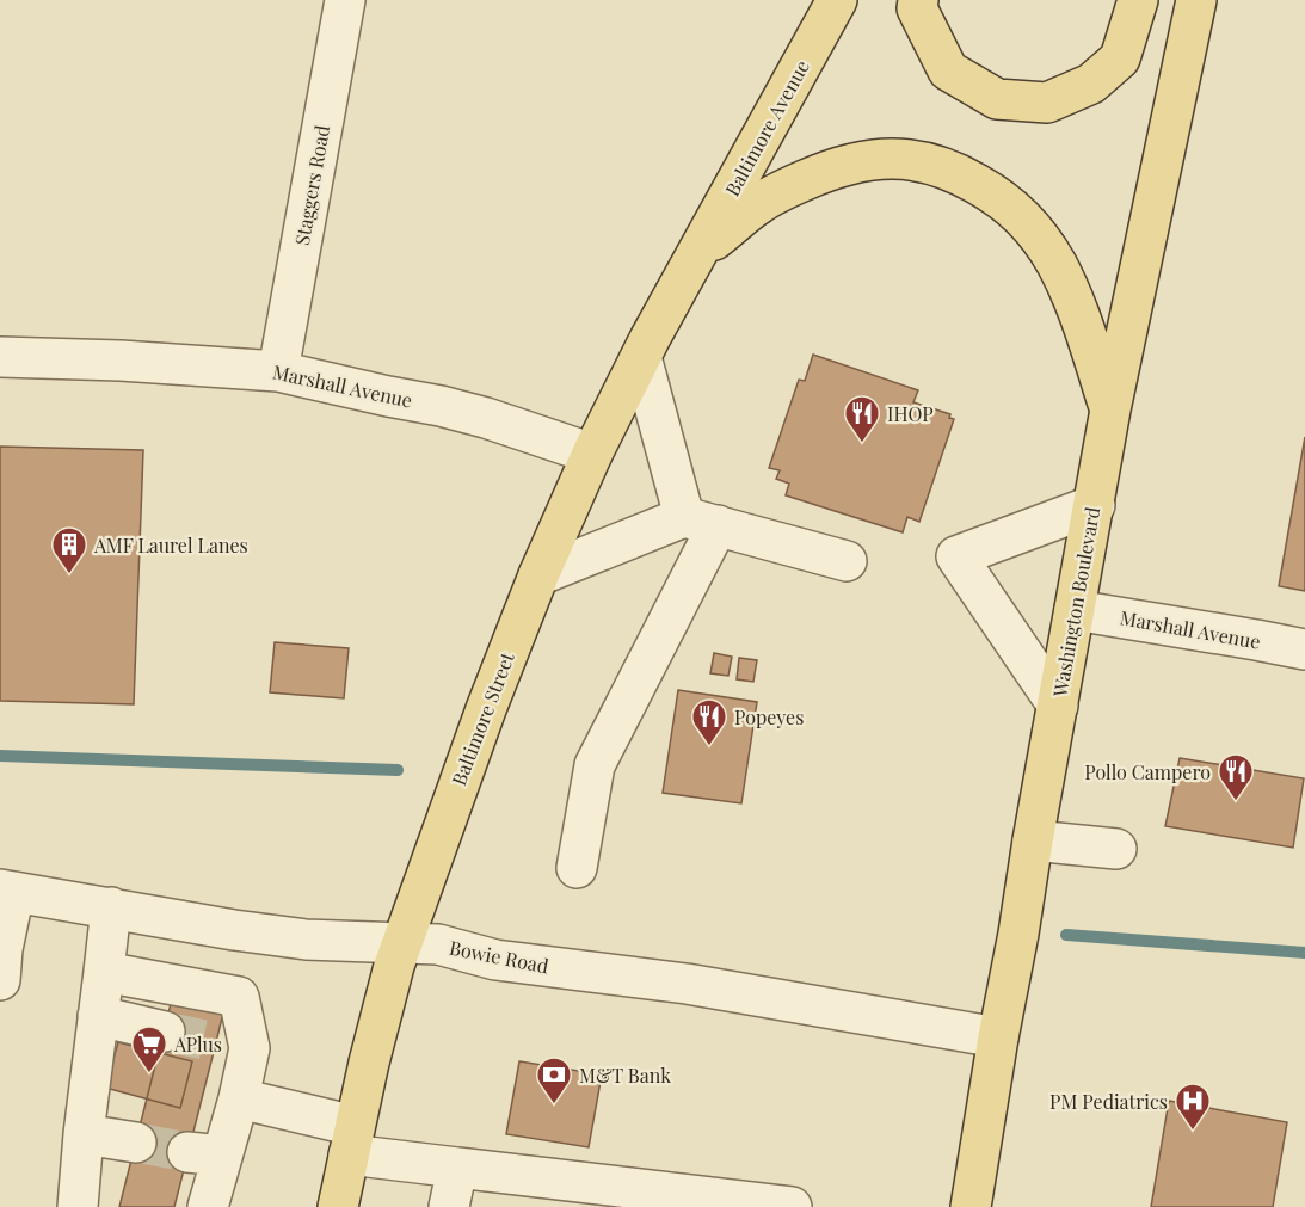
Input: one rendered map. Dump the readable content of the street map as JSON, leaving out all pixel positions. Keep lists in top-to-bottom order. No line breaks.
{"streets":{"main road":["Baltimore Avenue","Washington Boulevard","Baltimore Street"],"street":["Staggers Road","Marshall Avenue","Bowie Road"]},"crossings":[["Baltimore Avenue","Baltimore Street"],["Staggers Road","Marshall Avenue"],["Marshall Avenue","Washington Boulevard"],["Marshall Avenue","Baltimore Street"],["Washington Boulevard","Bowie Road"],["Baltimore Street","Bowie Road"]],"places":{"restaurant":["IHOP","Popeyes","Pollo Campero"],"building":["AMF Laurel Lanes"],"supermarket":["APlus"],"bank":["M&T Bank"],"hospital":["PM Pediatrics"]}}
